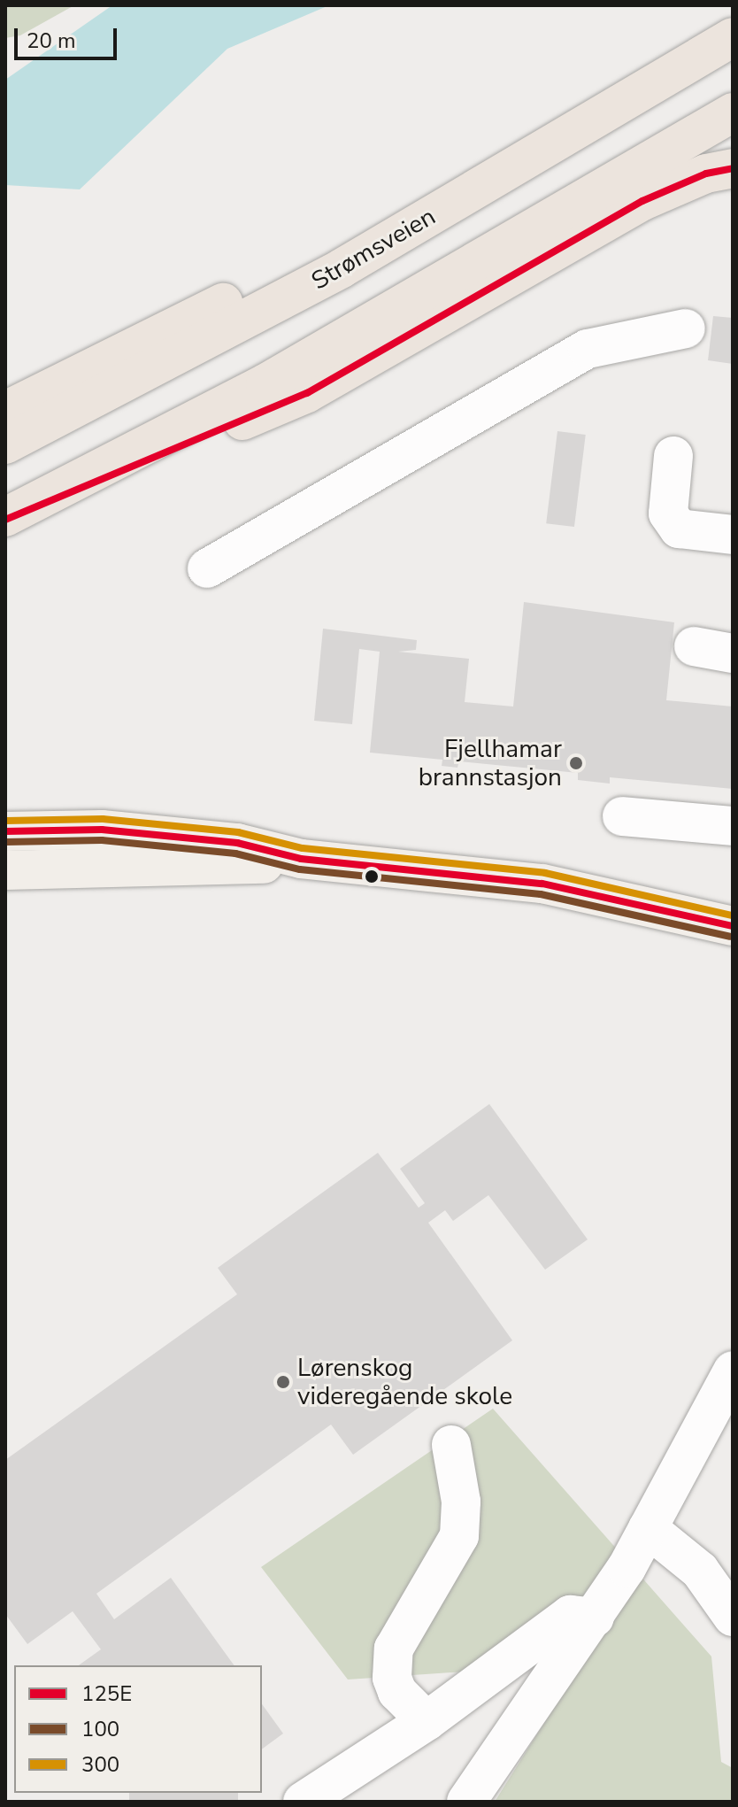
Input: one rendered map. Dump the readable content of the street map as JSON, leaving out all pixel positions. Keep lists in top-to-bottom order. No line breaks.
{"streets":{"highway":["Strømsveien"]},"places":["Fjellhamar brannstasjon","Lørenskog videregående skole"],"lines":["transit line 125E","transit line 300","transit line 100"],"legend":["125E","100","300"],"scale_bar":"20 m"}
